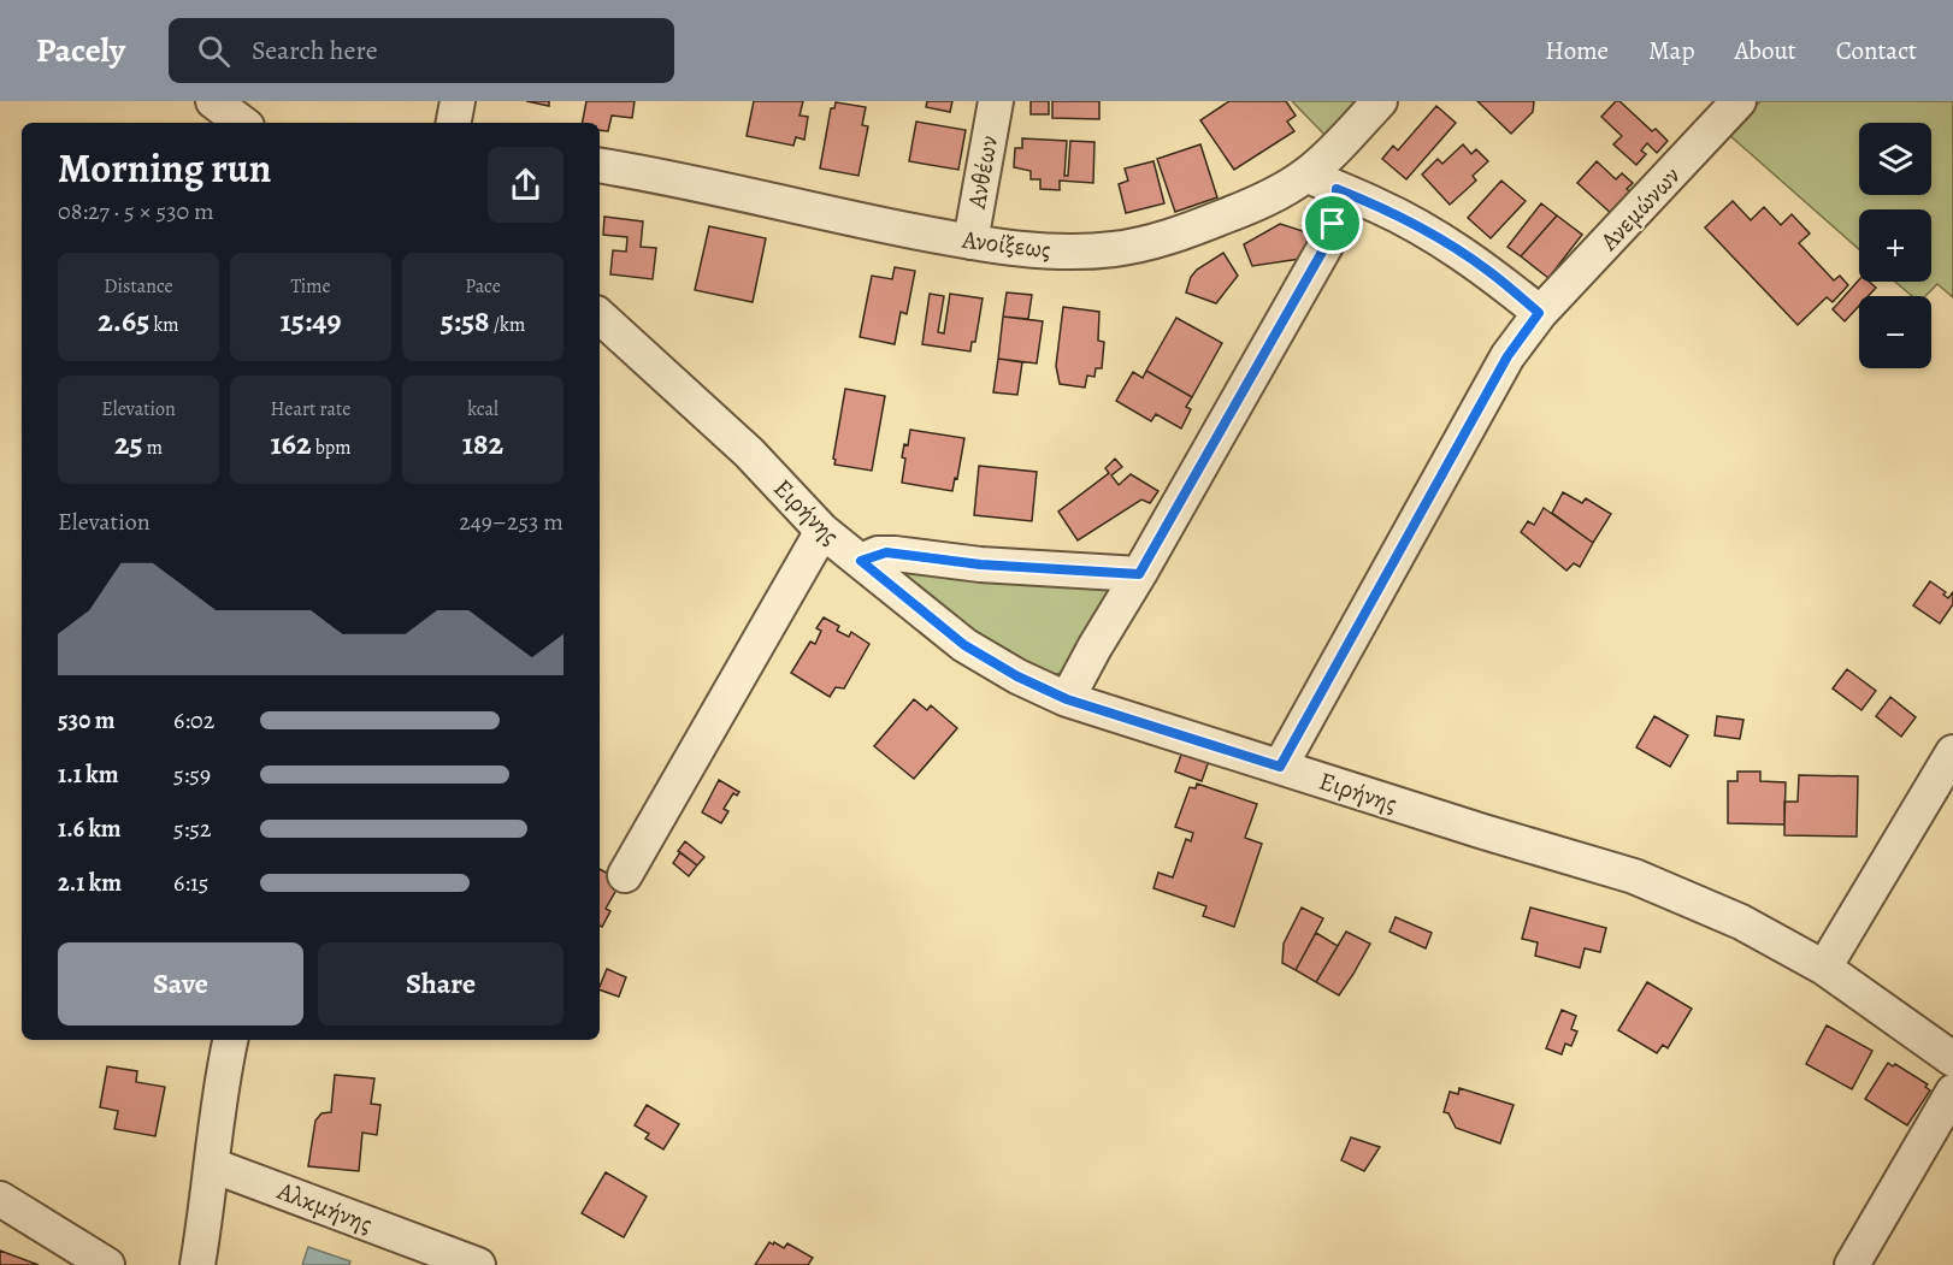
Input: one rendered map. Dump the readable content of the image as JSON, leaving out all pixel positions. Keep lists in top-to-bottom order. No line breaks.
{"streets":{"street":["Ανθέων","Ανεμώνων","Ανοίξεως","Ειρήνης","Αλκμήνης"]},"crossings":[["Ανθέων","Ανοίξεως"],["Ανεμώνων","Ειρήνης"]],"page":{"header":"Pacely","search":"Search here","nav":["Home","Map","About","Contact"],"map_buttons":["+","−"],"heading":["Morning run","08:27 · 5 × 530 m"],"stats":[["Distance","2.65 km"],["Time","15:49"],["Pace","5:58 /km"],["Elevation","25 m"],["Heart rate","162 bpm"],["kcal","182"]],"chart":["Elevation","249–253 m"],"list":[{"name":"530 m","note":"6:02"},{"name":"1.1 km","note":"5:59"},{"name":"1.6 km","note":"5:52"},{"name":"2.1 km","note":"6:15"}],"buttons":["Save","Share"]}}
